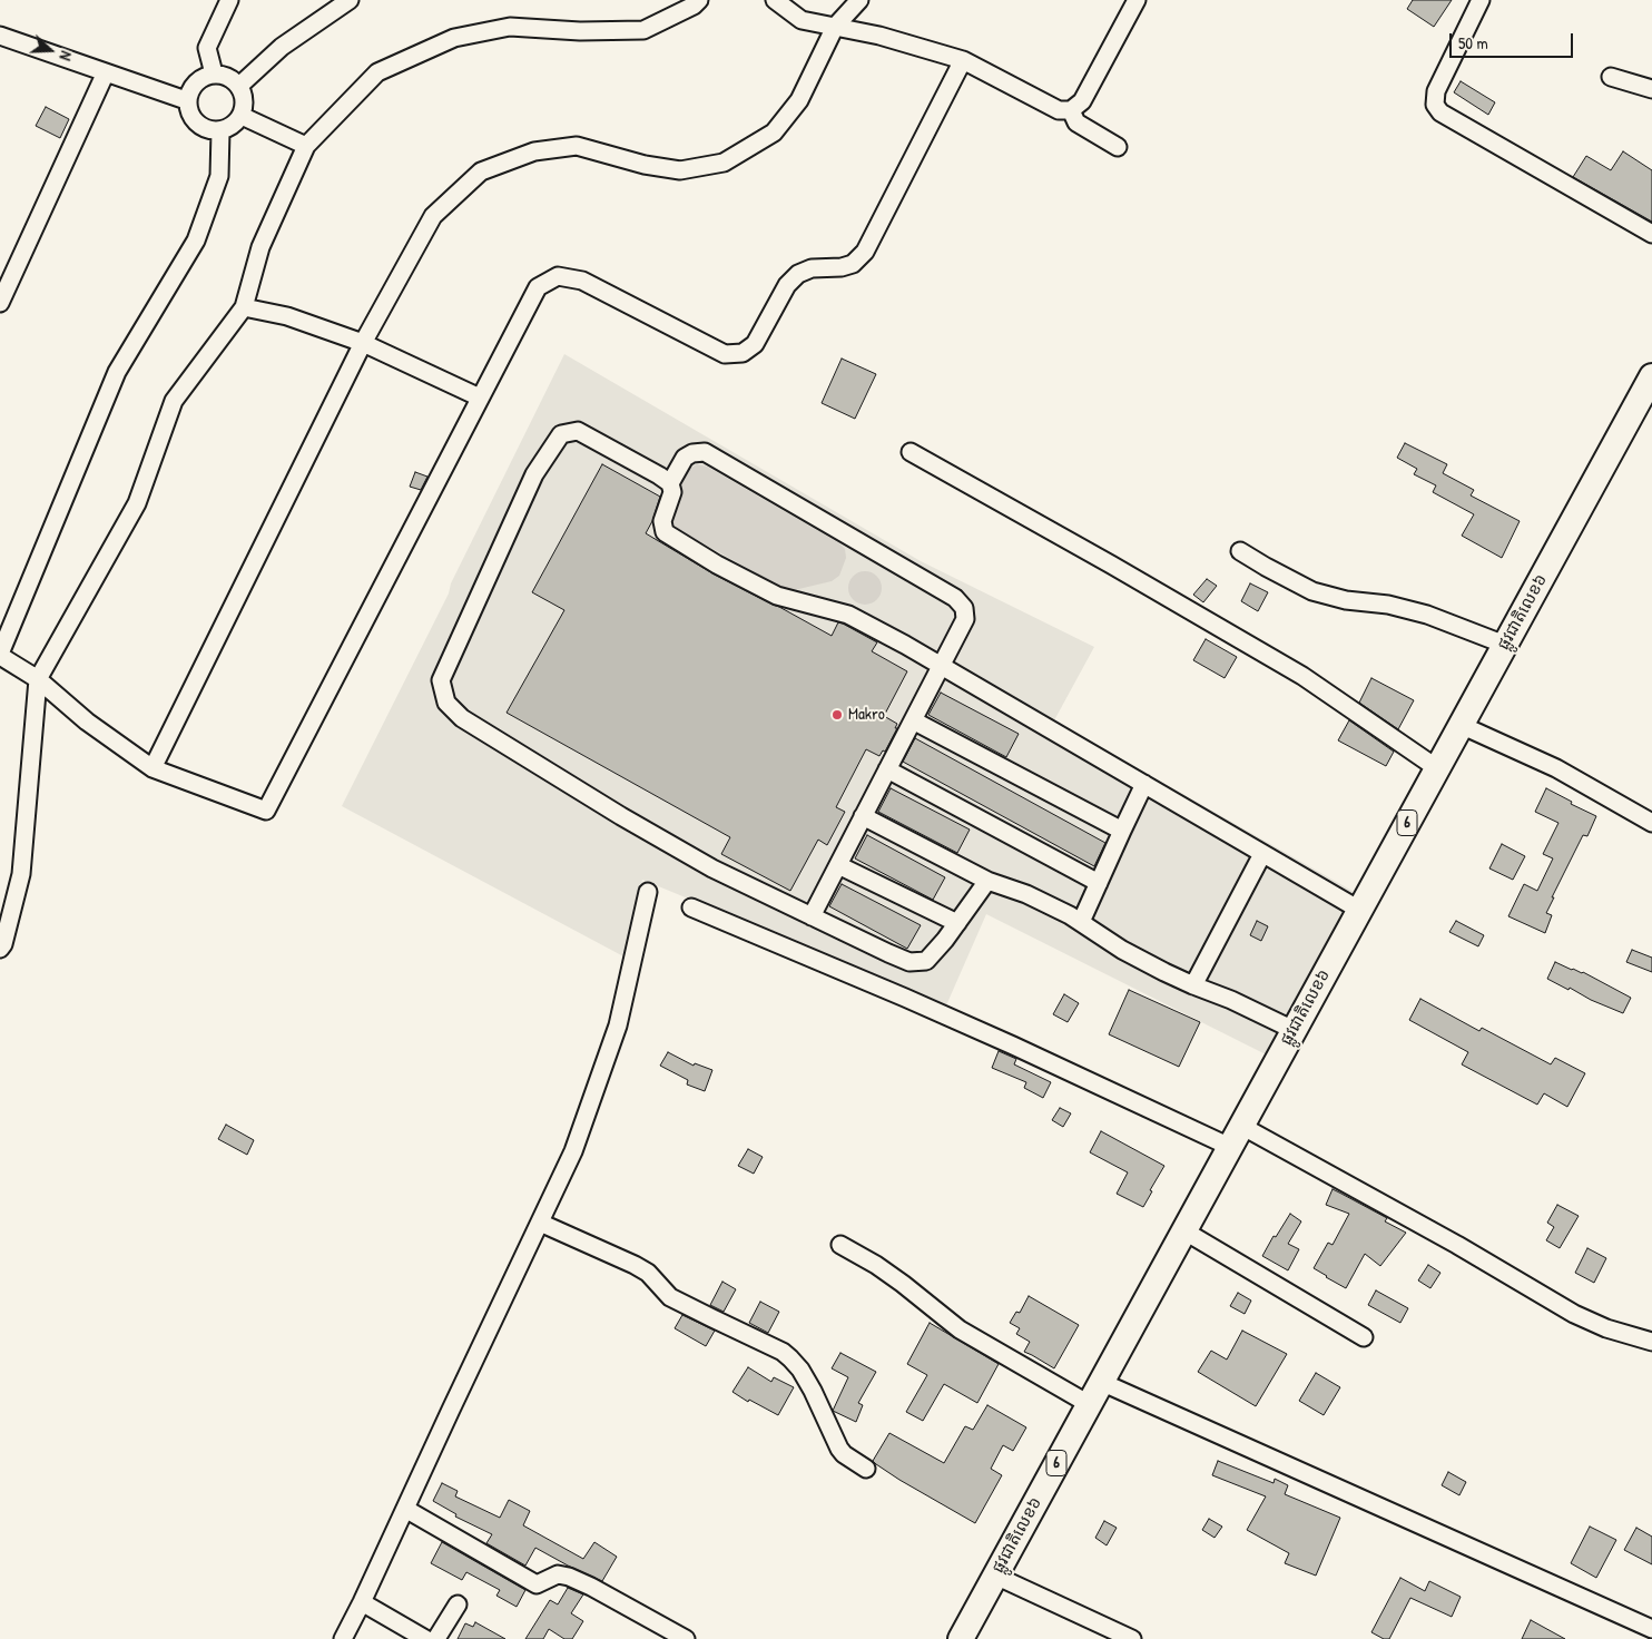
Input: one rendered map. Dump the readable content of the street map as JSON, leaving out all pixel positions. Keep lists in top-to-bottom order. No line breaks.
{"streets":{"highway":["ផ្លូវជាតិលេខ៦","6"]},"places":["Makro"],"scale_bar":"50 m","north":"right"}
